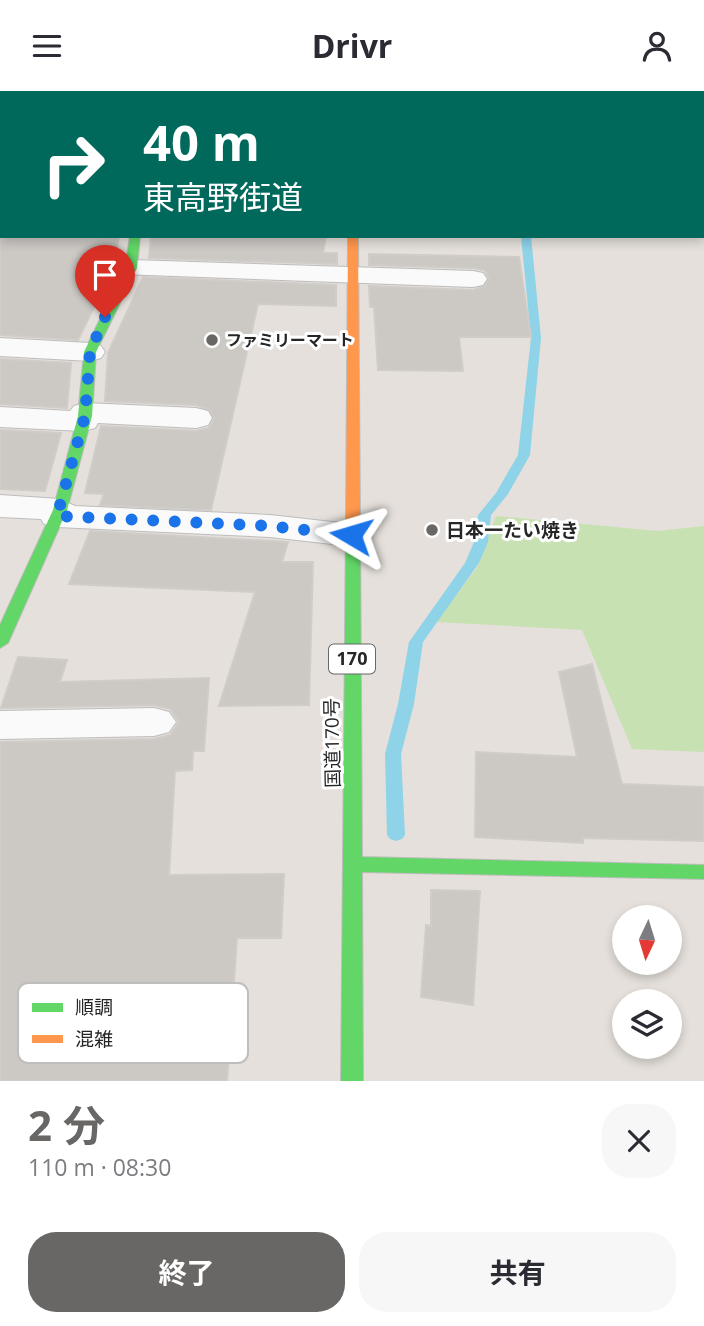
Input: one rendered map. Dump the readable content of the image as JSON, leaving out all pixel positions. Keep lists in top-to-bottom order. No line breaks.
{"streets":{"main road":["170","国道170号"]},"places":["ファミリーマート","日本一たい焼き"],"legend":["順調","混雑"],"north":"bottom","page":{"header":"Drivr","turn":["40 m","東高野街道"],"heading":["2 分","110 m · 08:30"],"buttons":["終了","共有"]}}
